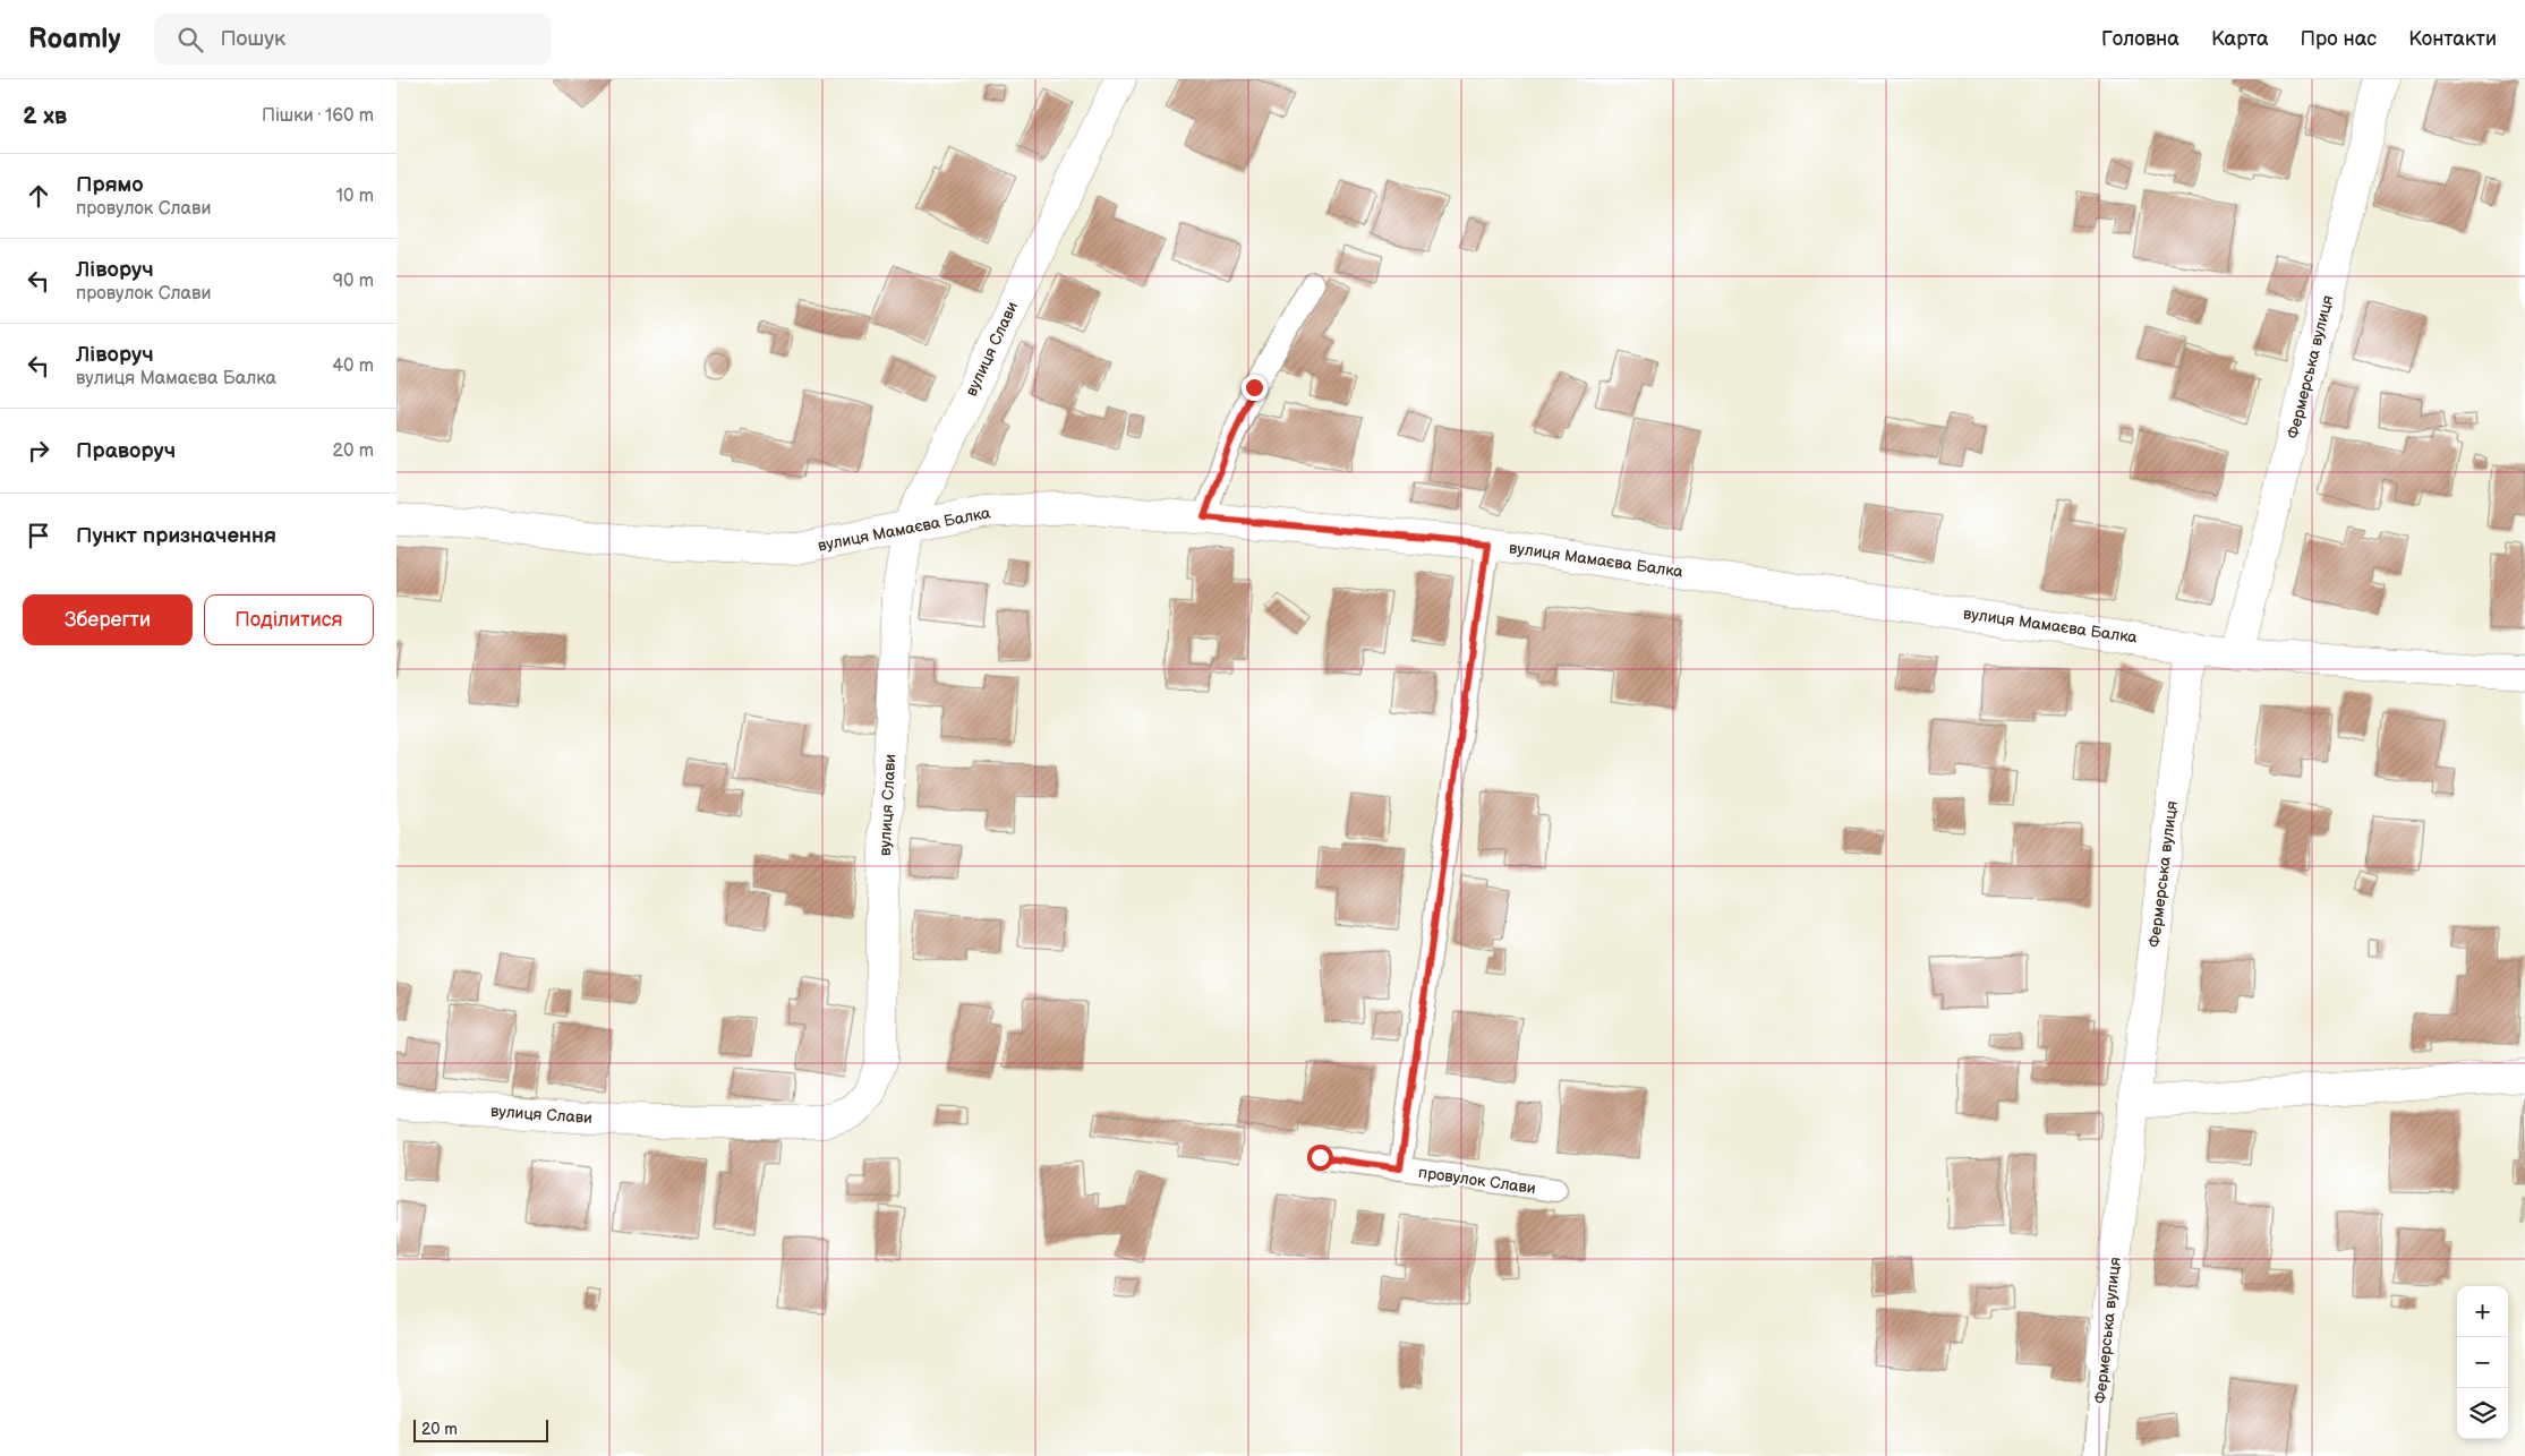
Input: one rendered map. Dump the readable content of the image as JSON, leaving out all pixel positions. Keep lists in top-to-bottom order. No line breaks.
{"streets":{"street":["вулиця Слави","Фермерська вулиця","вулиця Мамаєва Балка"],"lane":["провулок Слави"]},"crossings":[["вулиця Слави","вулиця Мамаєва Балка"],["Фермерська вулиця","вулиця Мамаєва Балка"],["вулиця Мамаєва Балка","провулок Слави"]],"scale_bar":"20 m","page":{"header":"Roamly","search":"Пошук","nav":["Головна","Карта","Про нас","Контакти"],"heading":["2 хв","Пішки · 160 m"],"list":[["Прямо","провулок Слави","10 m"],["Ліворуч","провулок Слави","90 m"],["Ліворуч","вулиця Мамаєва Балка","40 m"],["Праворуч","20 m"],"Пункт призначення"],"buttons":["Зберегти","Поділитися"],"map_buttons":["+","−"],"scale":"20 m"}}
